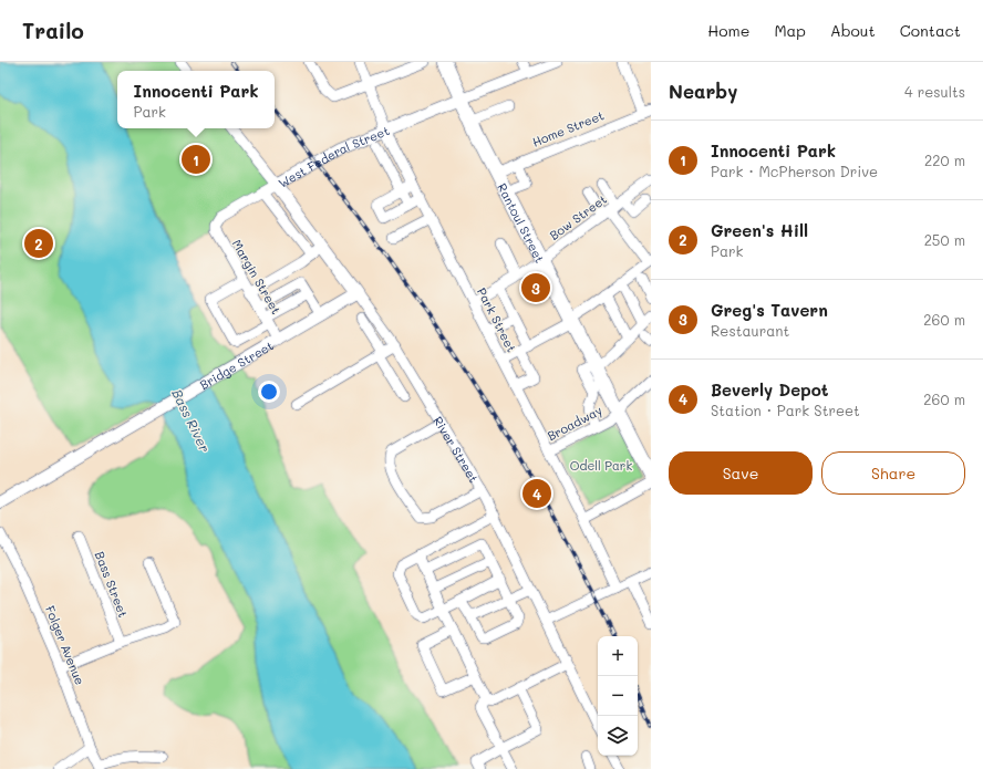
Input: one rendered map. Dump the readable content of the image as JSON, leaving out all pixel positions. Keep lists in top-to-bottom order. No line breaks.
{"streets":{"highway":["Rantoul Street"],"main road":["West Federal Street","Bridge Street","River Street"],"street":["Home Street","Bow Street","Margin Street","Park Street","Broadway","Bass Street","Folger Avenue"]},"crossings":[["Home Street","Rantoul Street"],["West Federal Street","Rantoul Street"],["West Federal Street","Margin Street"],["West Federal Street","Park Street"],["West Federal Street","River Street"],["Bow Street","Rantoul Street"],["Bow Street","Park Street"],["Rantoul Street","Broadway"],["Margin Street","Bridge Street"],["Park Street","Broadway"],["Bridge Street","River Street"]],"water":["Bass River"],"parks":["Odell Park"],"page":{"header":"Trailo","nav":["Home","Map","About","Contact"],"heading":["Nearby","4 results"],"popup":["Innocenti Park","Park"],"list":[{"mark":"1","name":"Innocenti Park","note":"Park · McPherson Drive","value":"220 m"},{"mark":"2","name":"Green's Hill","note":"Park","value":"250 m"},{"mark":"3","name":"Greg's Tavern","note":"Restaurant","value":"260 m"},{"mark":"4","name":"Beverly Depot","note":"Station · Park Street","value":"260 m"}],"pins":["1","2","3","4"],"buttons":["Save","Share"],"map_buttons":["+","−"]}}
